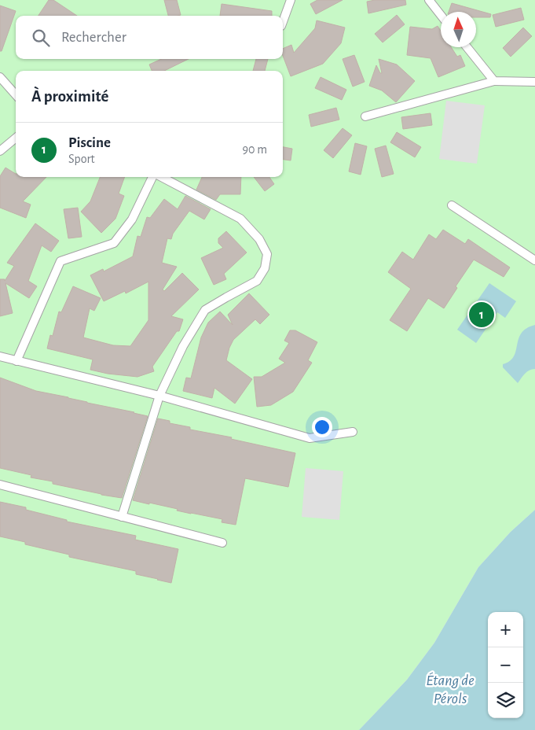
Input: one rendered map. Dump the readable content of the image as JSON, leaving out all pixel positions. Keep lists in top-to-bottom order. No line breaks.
{"water":["Étang de Pérols"],"north":"top","page":{"search":"Rechercher","heading":"À proximité","list":[{"mark":"1","name":"Piscine","note":"Sport","value":"90 m"}],"pins":"1","map_buttons":["+","−"]}}
